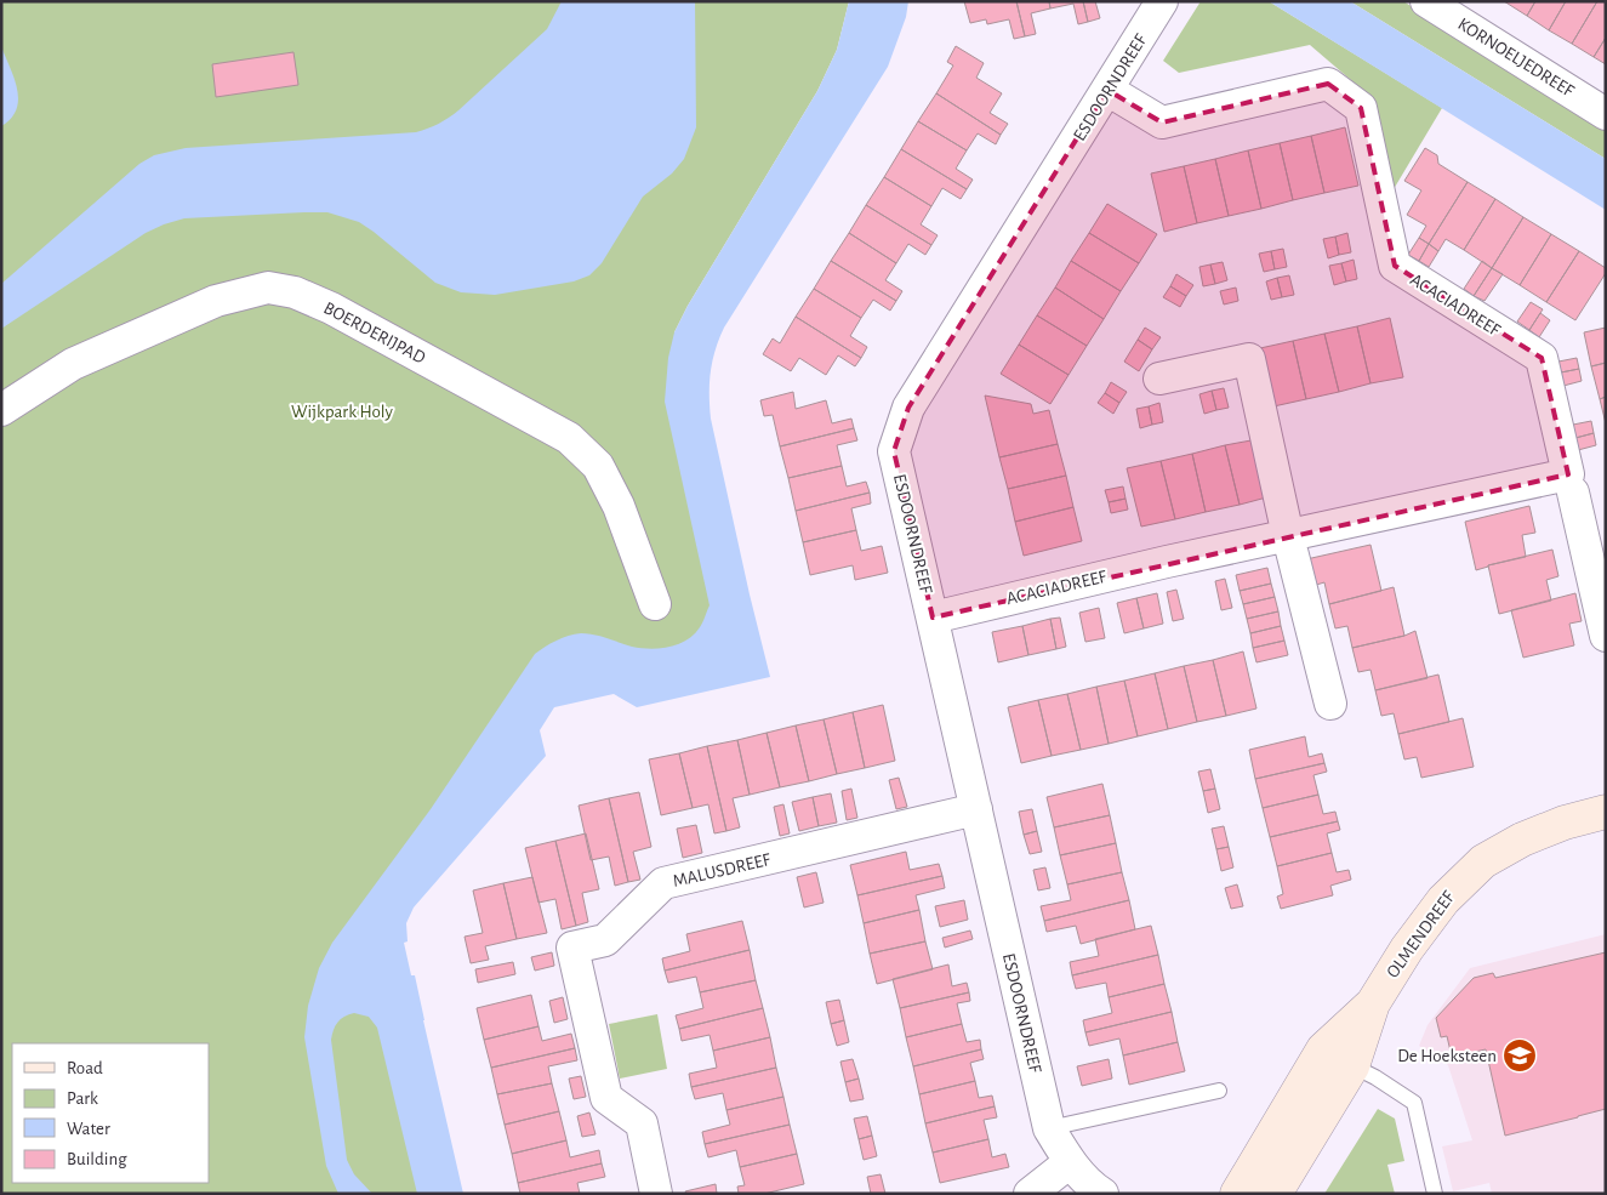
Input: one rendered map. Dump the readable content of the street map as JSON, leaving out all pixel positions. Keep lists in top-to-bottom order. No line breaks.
{"streets":{"street":["KORNOELJEDREEF","ESDOORNDREEF","ACACIADREEF","BOERDERIJPAD","MALUSDREEF","OLMENDREEF"]},"crossings":[["ESDOORNDREEF","ACACIADREEF"],["ESDOORNDREEF","MALUSDREEF"]],"parks":["Wijkpark Holy"],"places":{"school or university":["De Hoeksteen"]},"legend":["Road","Park","Water","Building"]}
